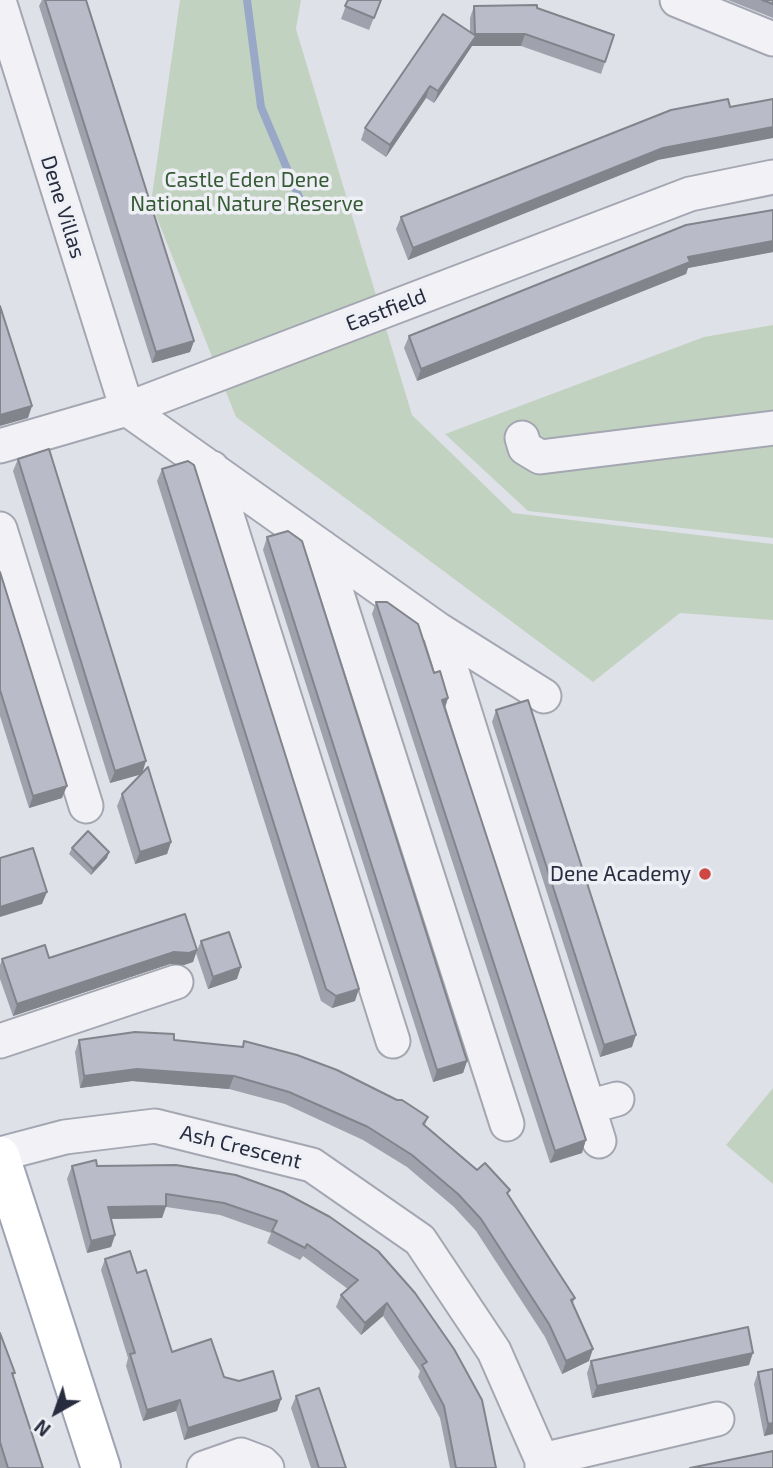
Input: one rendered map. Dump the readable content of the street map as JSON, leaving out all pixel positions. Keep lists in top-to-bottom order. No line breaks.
{"streets":{"street":["Dene Villas","Eastfield","Ash Crescent"]},"crossings":[["Dene Villas","Eastfield"]],"parks":["Castle Eden Dene National Nature Reserve"],"places":["Dene Academy"],"north":"bottom left"}
